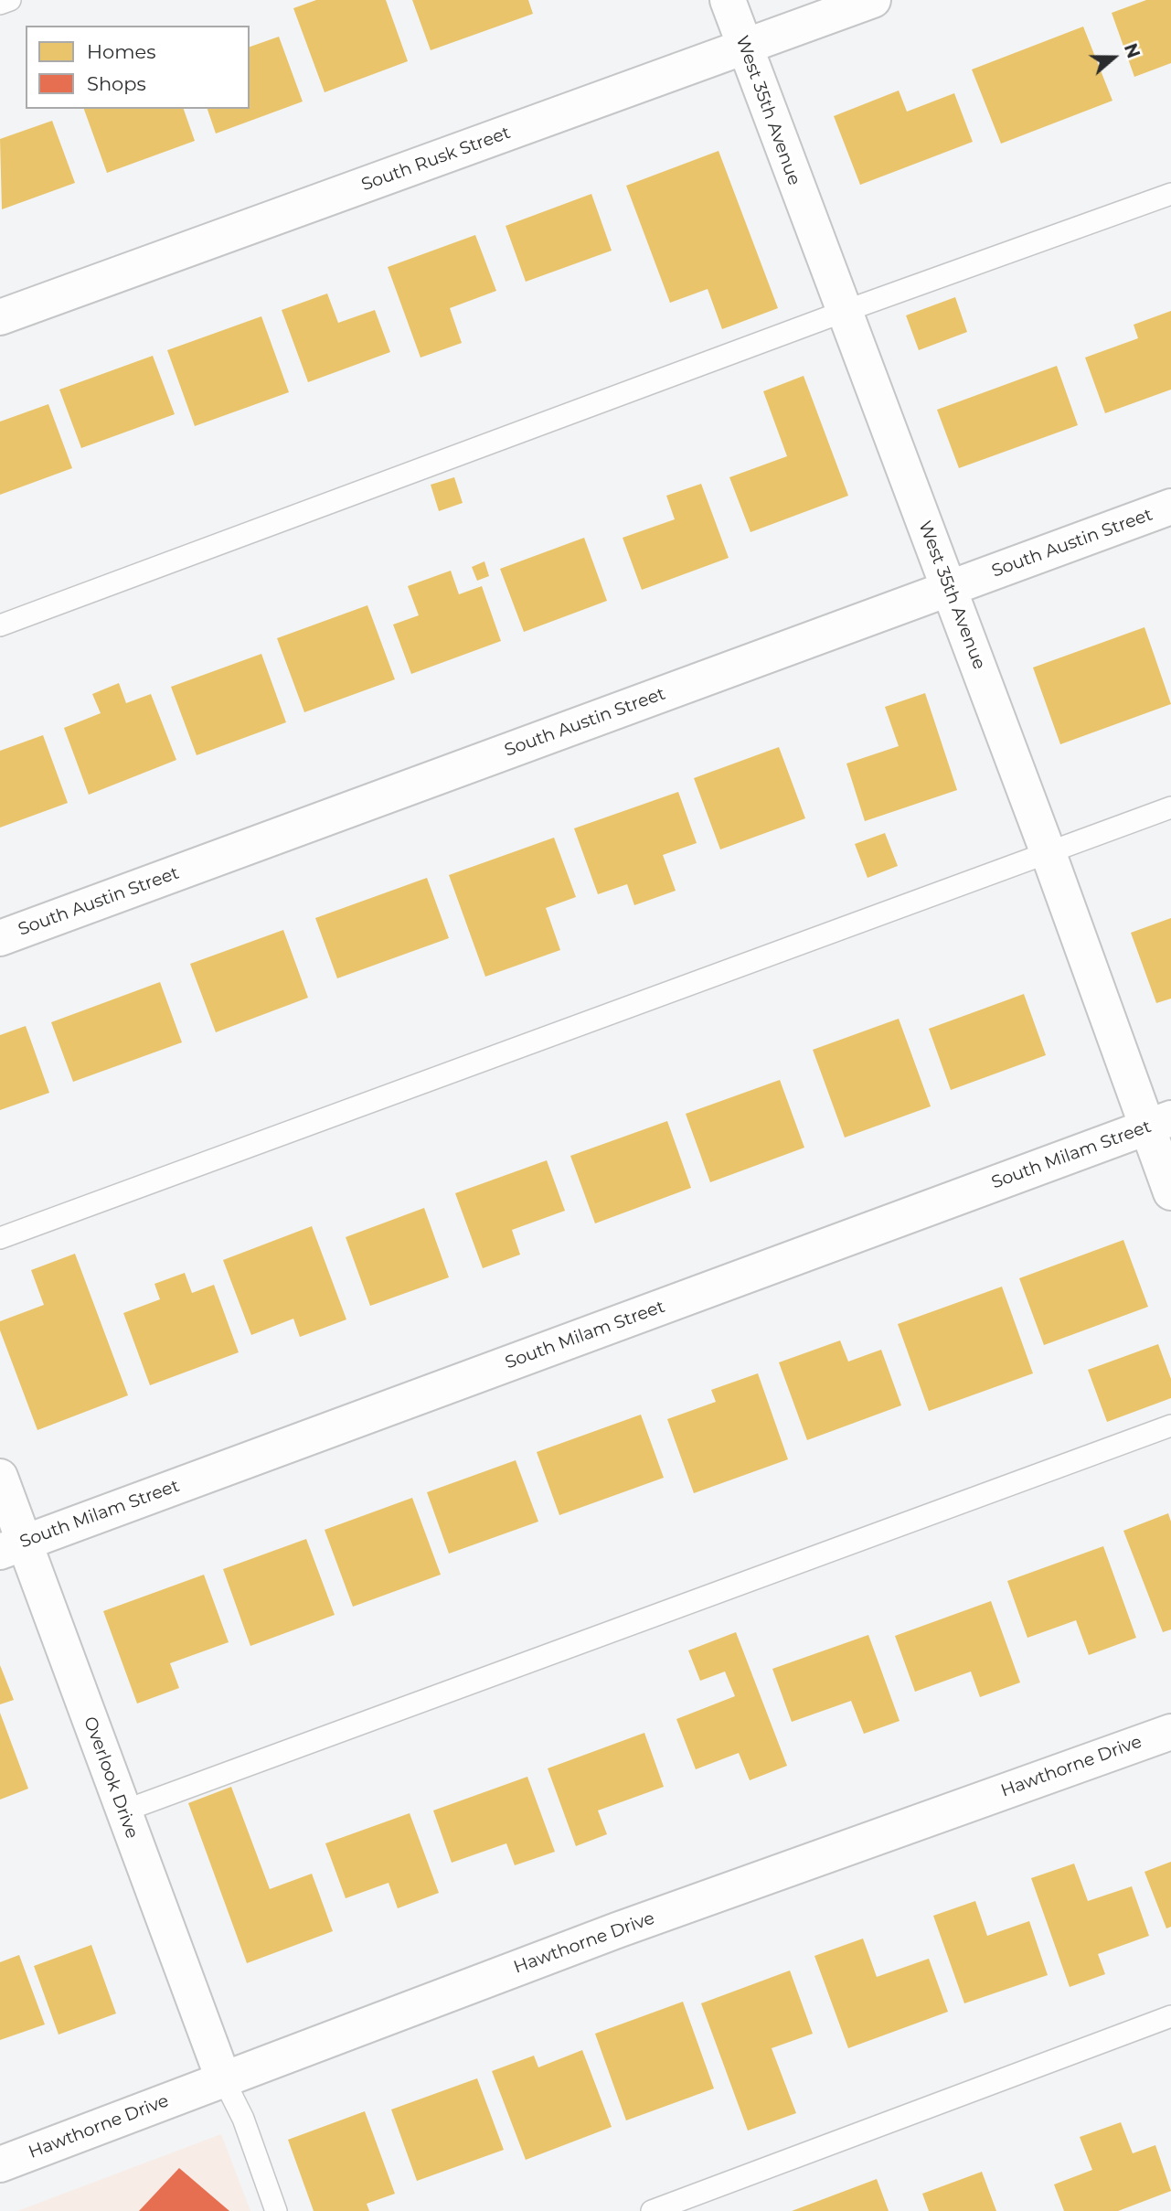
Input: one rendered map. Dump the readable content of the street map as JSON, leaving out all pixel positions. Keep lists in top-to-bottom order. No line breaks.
{"streets":{"street":["West 35th Avenue","South Rusk Street","South Austin Street","South Milam Street","Hawthorne Drive","Overlook Drive"]},"crossings":[["West 35th Avenue","South Rusk Street"],["West 35th Avenue","South Austin Street"],["West 35th Avenue","South Milam Street"],["South Milam Street","Overlook Drive"],["Hawthorne Drive","Overlook Drive"]],"legend":["Homes","Shops"],"north":"right"}
